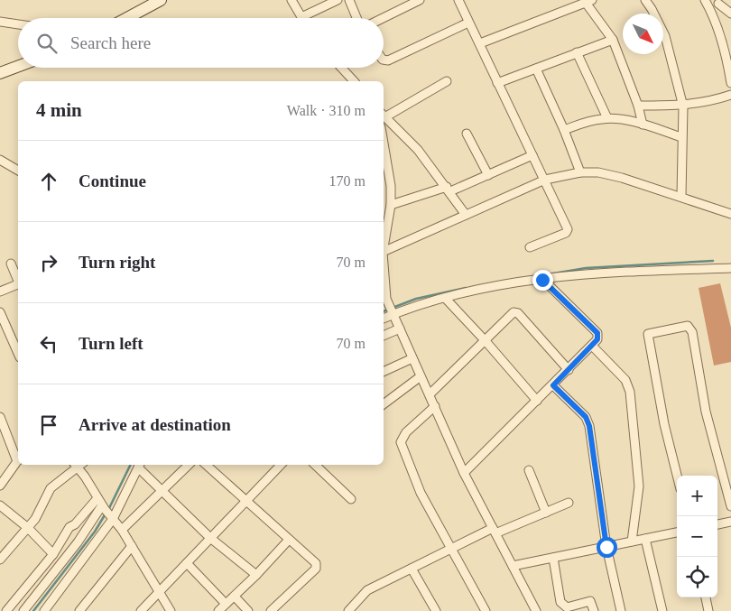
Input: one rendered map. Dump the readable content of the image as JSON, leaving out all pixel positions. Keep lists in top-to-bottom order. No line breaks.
{"north":"bottom right","page":{"search":"Search here","heading":["4 min","Walk · 310 m"],"list":[["Continue","170 m"],["Turn right","70 m"],["Turn left","70 m"],"Arrive at destination"],"map_buttons":["+","−"]}}
